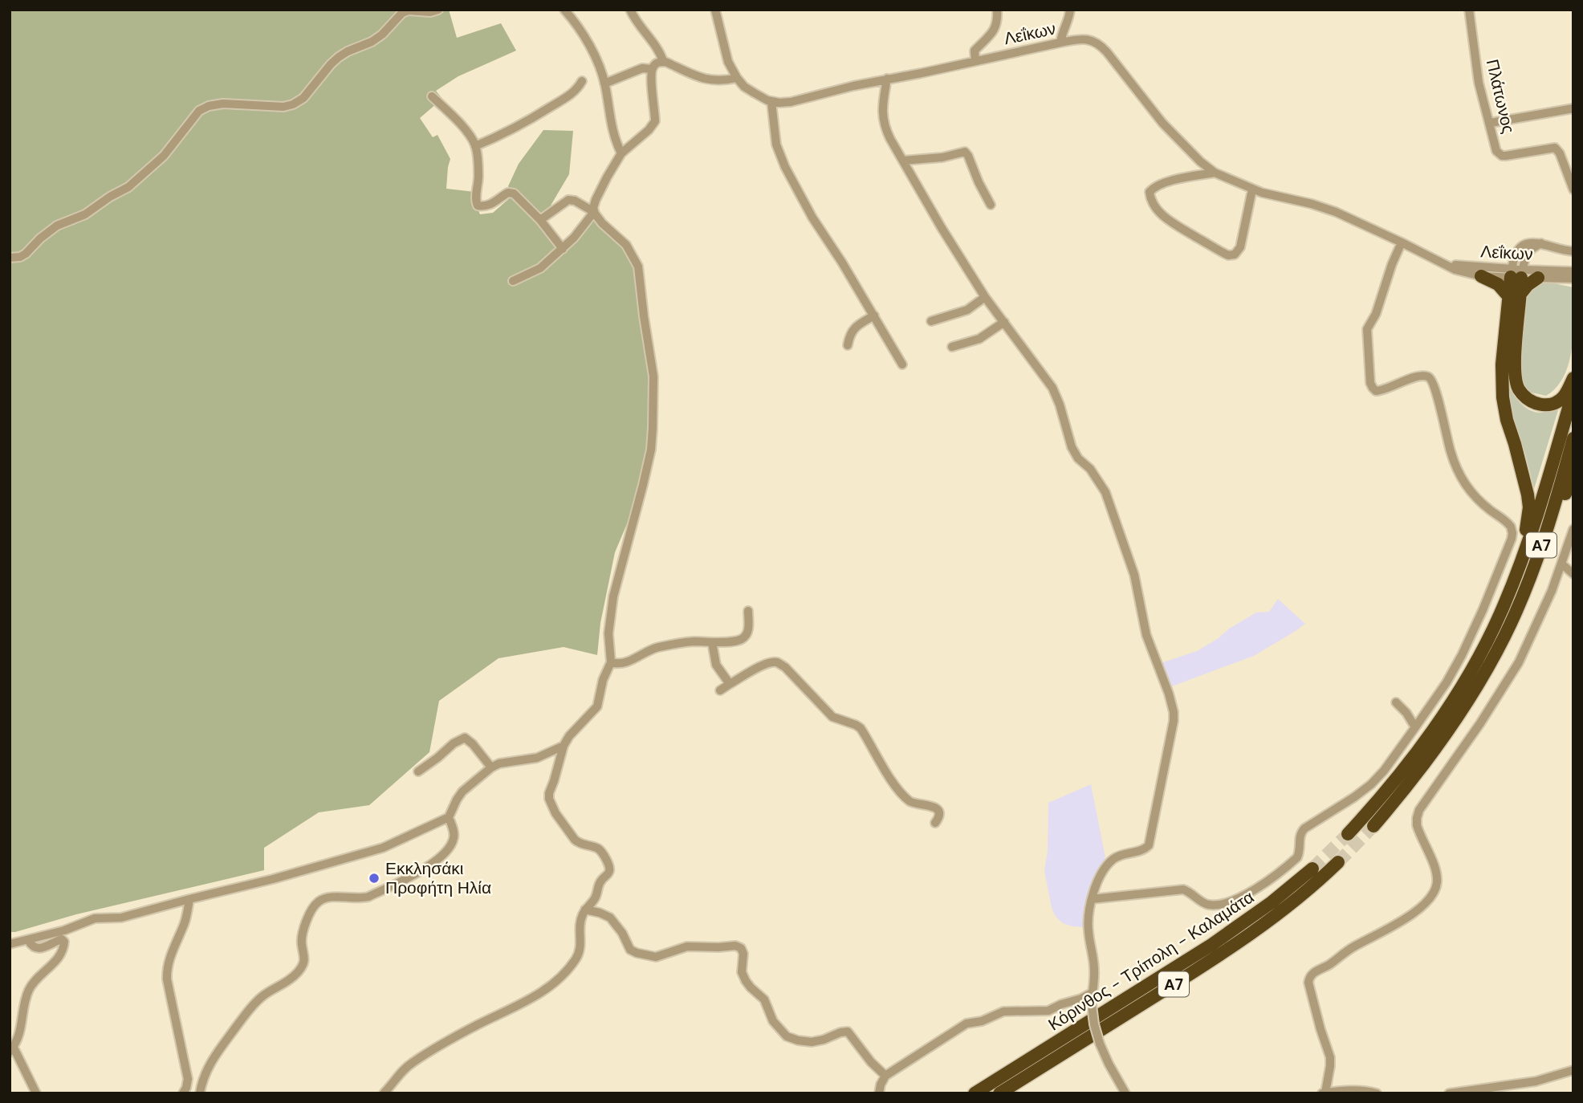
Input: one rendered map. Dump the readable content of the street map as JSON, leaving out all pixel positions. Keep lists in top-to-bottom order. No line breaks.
{"streets":{"highway":["Α7","Κόρινθος - Τρίπολη - Καλαμάτα"],"street":["Λεΐκων","Πλάτωνος"]},"places":["Εκκλησάκι Προφήτη Ηλία"]}
